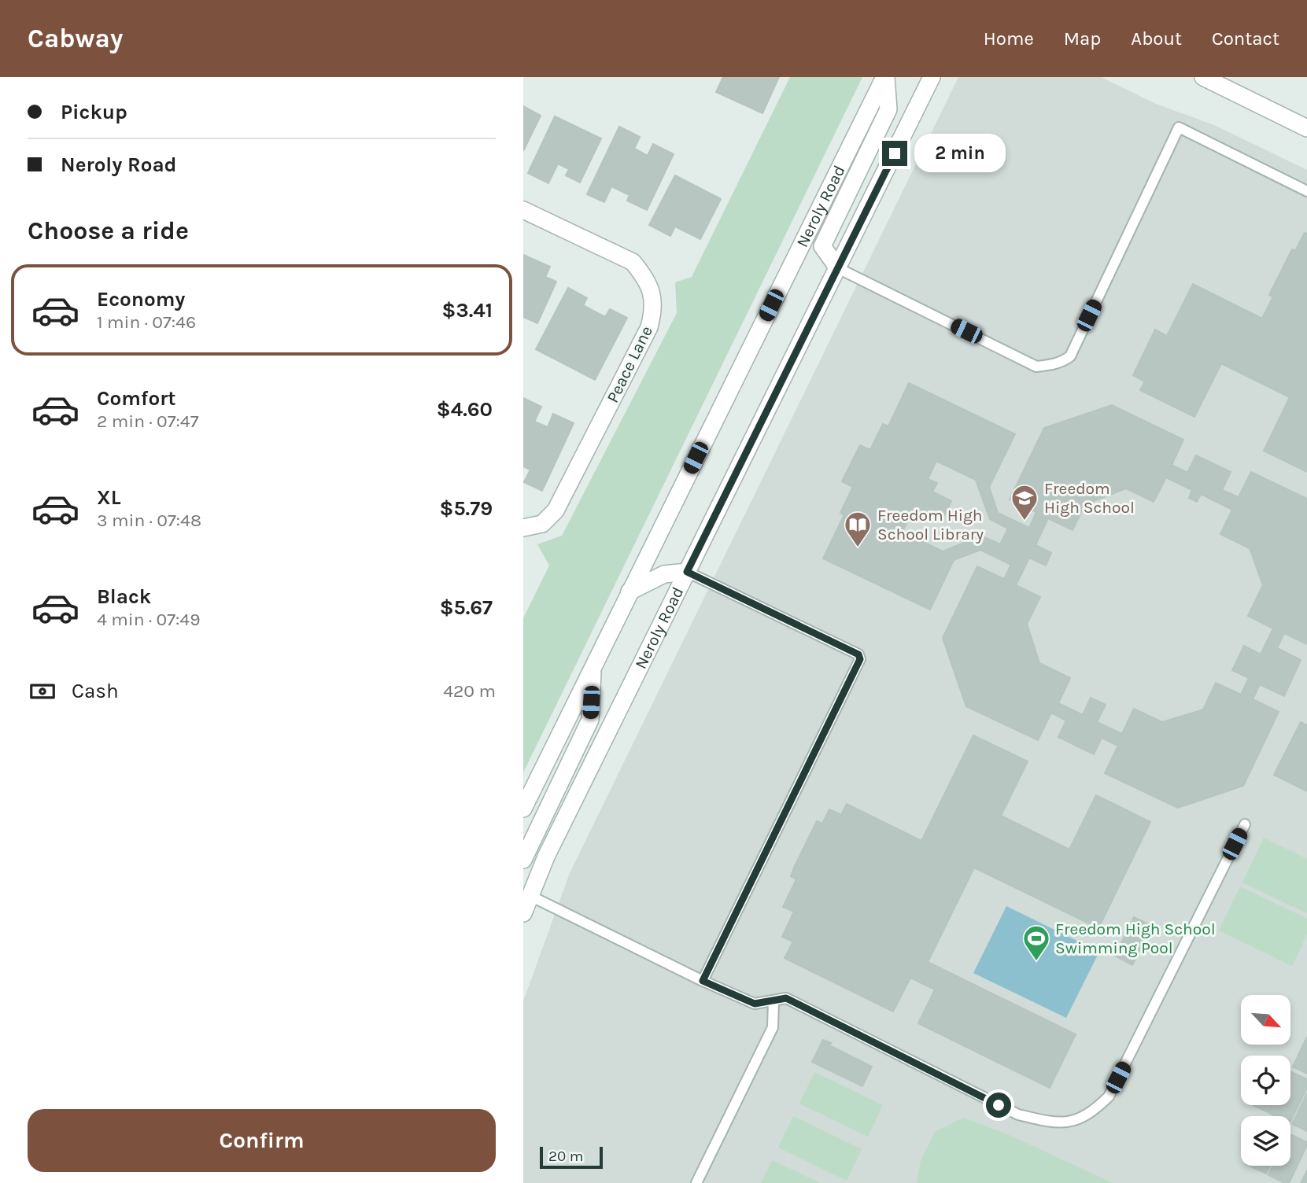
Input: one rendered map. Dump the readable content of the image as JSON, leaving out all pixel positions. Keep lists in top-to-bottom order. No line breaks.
{"streets":{"street":["Neroly Road","Peace Lane"]},"places":{"school or university":["Freedom High School"],"library":["Freedom High School Library"],"sports":["Freedom High School Swimming Pool"]},"scale_bar":"20 m","north":"bottom right","page":{"header":"Cabway","nav":["Home","Map","About","Contact"],"banner":["Pickup","Neroly Road"],"bubble":"2 min","heading":"Choose a ride","list":[{"name":"Economy","note":"1 min · 07:46","value":"$3.41"},{"name":"Comfort","note":"2 min · 07:47","value":"$4.60"},{"name":"XL","note":"3 min · 07:48","value":"$5.79"},{"name":"Black","note":"4 min · 07:49","value":"$5.67"}],"pay":["Cash","420 m"],"buttons":"Confirm","scale":"20 m"}}
